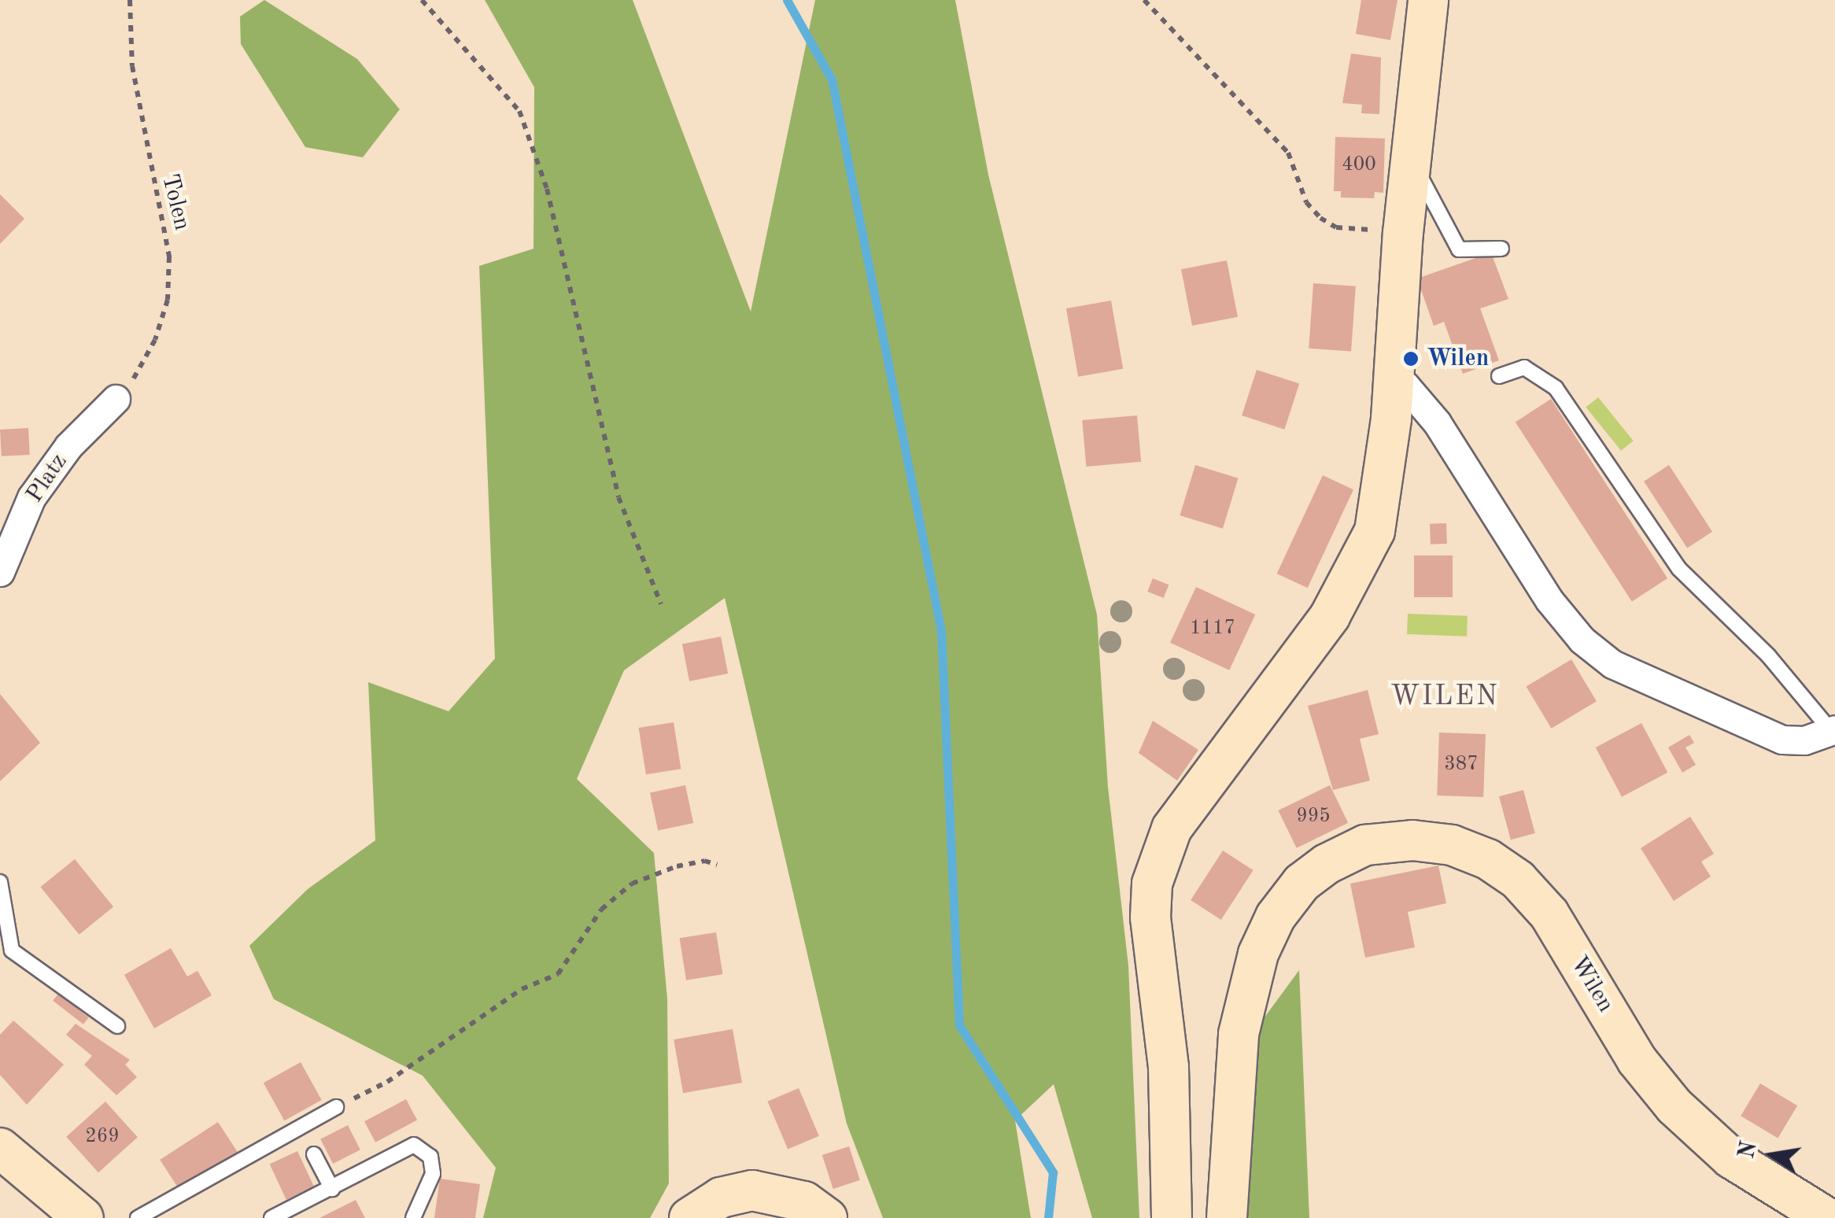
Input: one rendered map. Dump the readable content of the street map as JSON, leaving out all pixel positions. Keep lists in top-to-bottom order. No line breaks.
{"streets":{"street":["Platz","Wilen"],"path":["Tolen"]},"crossings":[["Tolen","Platz"]],"districts":["WILEN"],"places":["Wilen"],"house_numbers":["400","1117","387","995","269"],"north":"left"}
